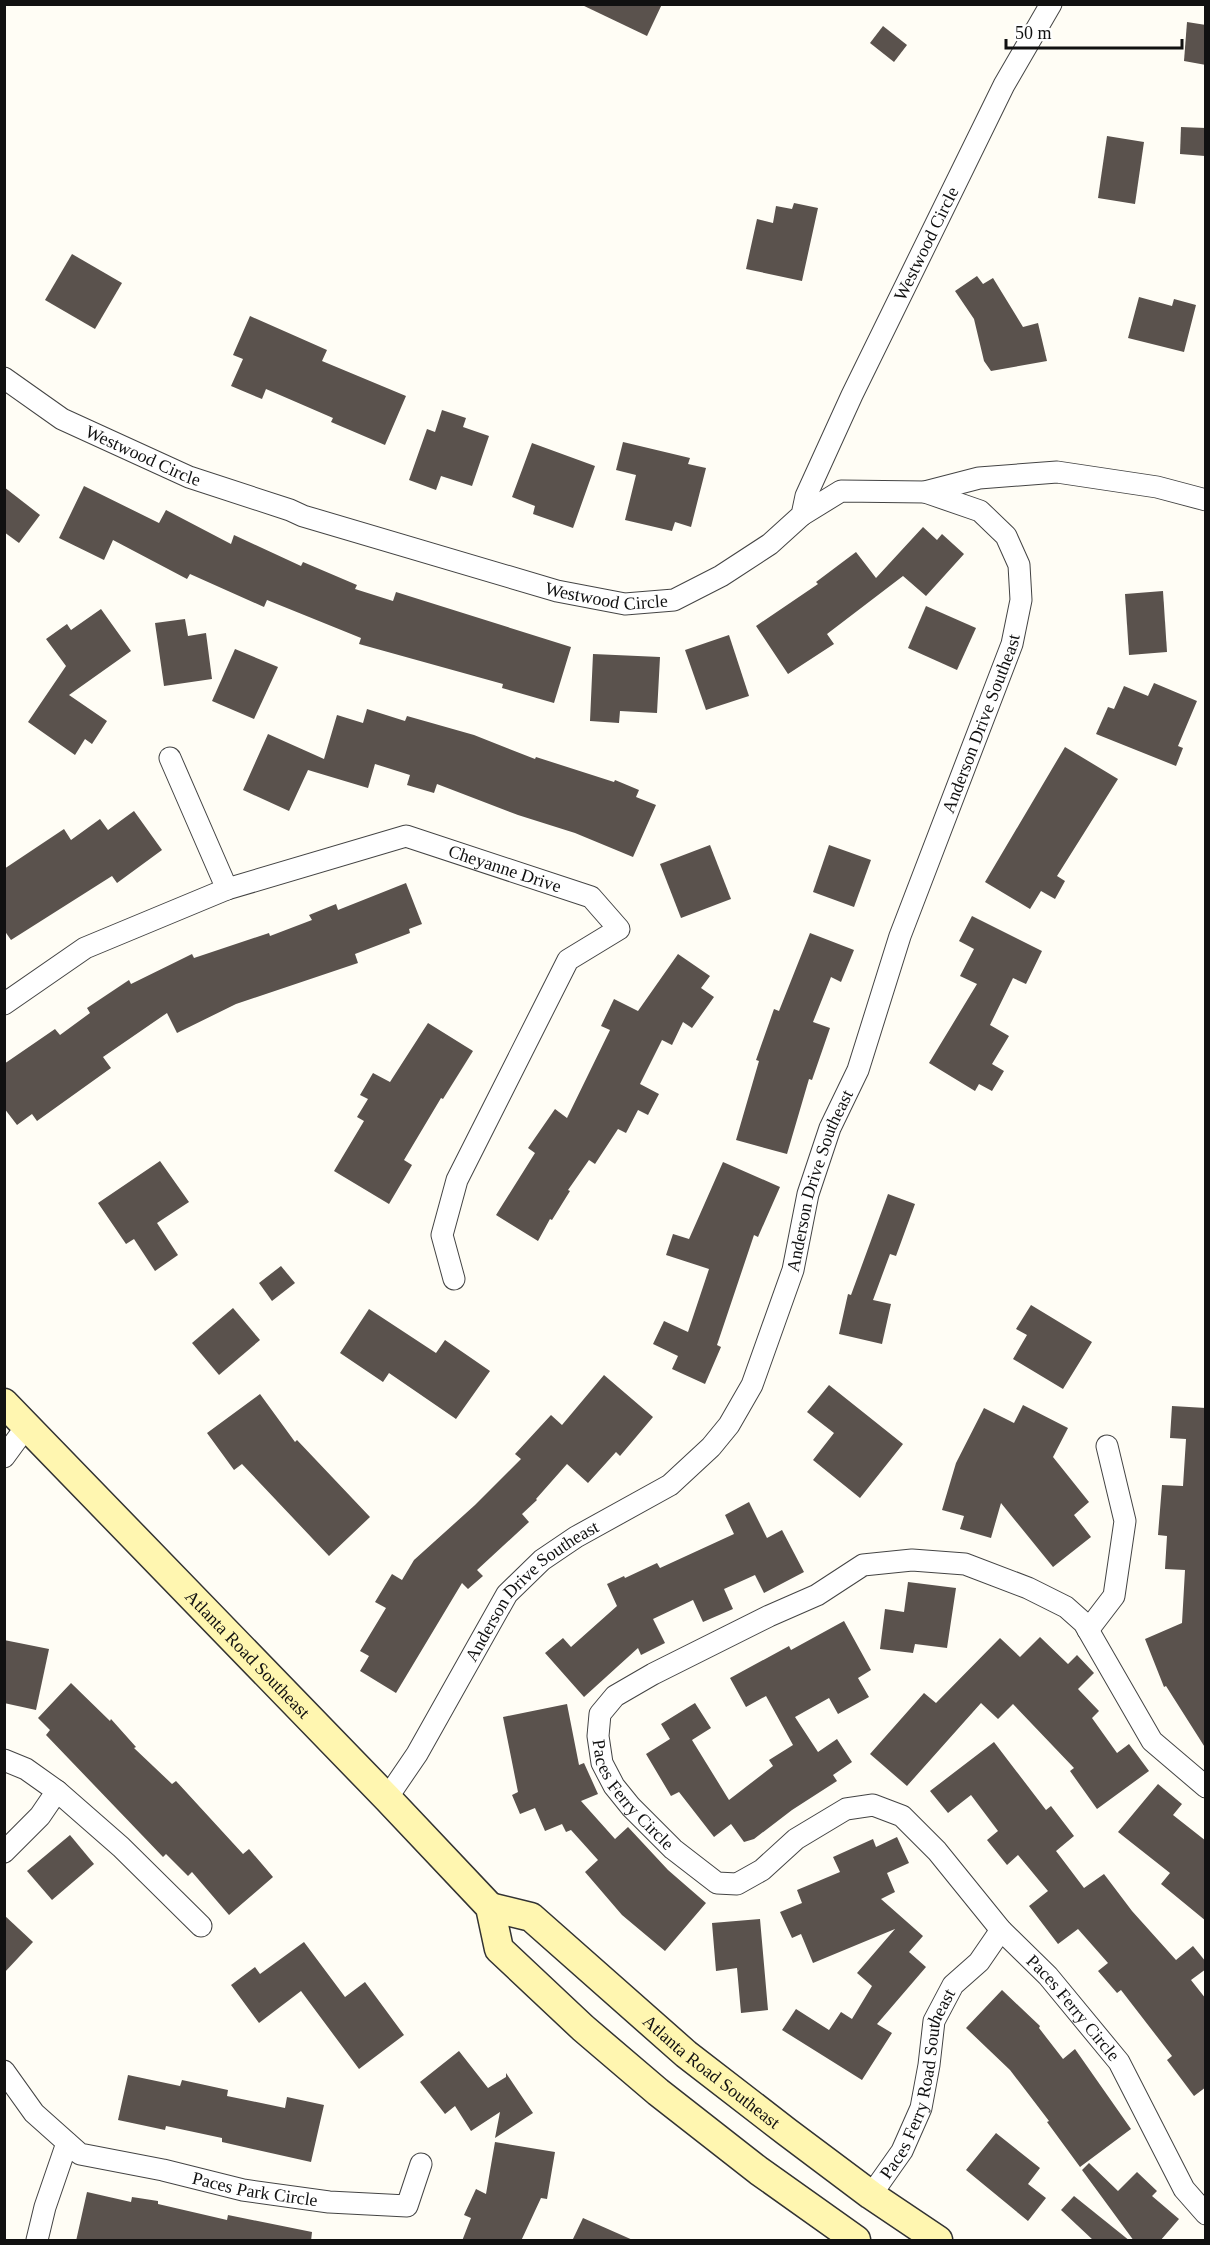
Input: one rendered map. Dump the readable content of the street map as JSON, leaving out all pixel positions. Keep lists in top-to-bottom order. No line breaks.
{"streets":{"main road":["Atlanta Road Southeast","Paces Ferry Road Southeast"],"street":["Westwood Circle","Anderson Drive Southeast","Cheyanne Drive","Paces Ferry Circle","Paces Park Circle"]},"crossings":[["Westwood Circle","Anderson Drive Southeast"],["Anderson Drive Southeast","Atlanta Road Southeast"],["Atlanta Road Southeast","Paces Ferry Road Southeast"],["Paces Ferry Circle","Paces Ferry Road Southeast"]],"scale_bar":"50 m"}
